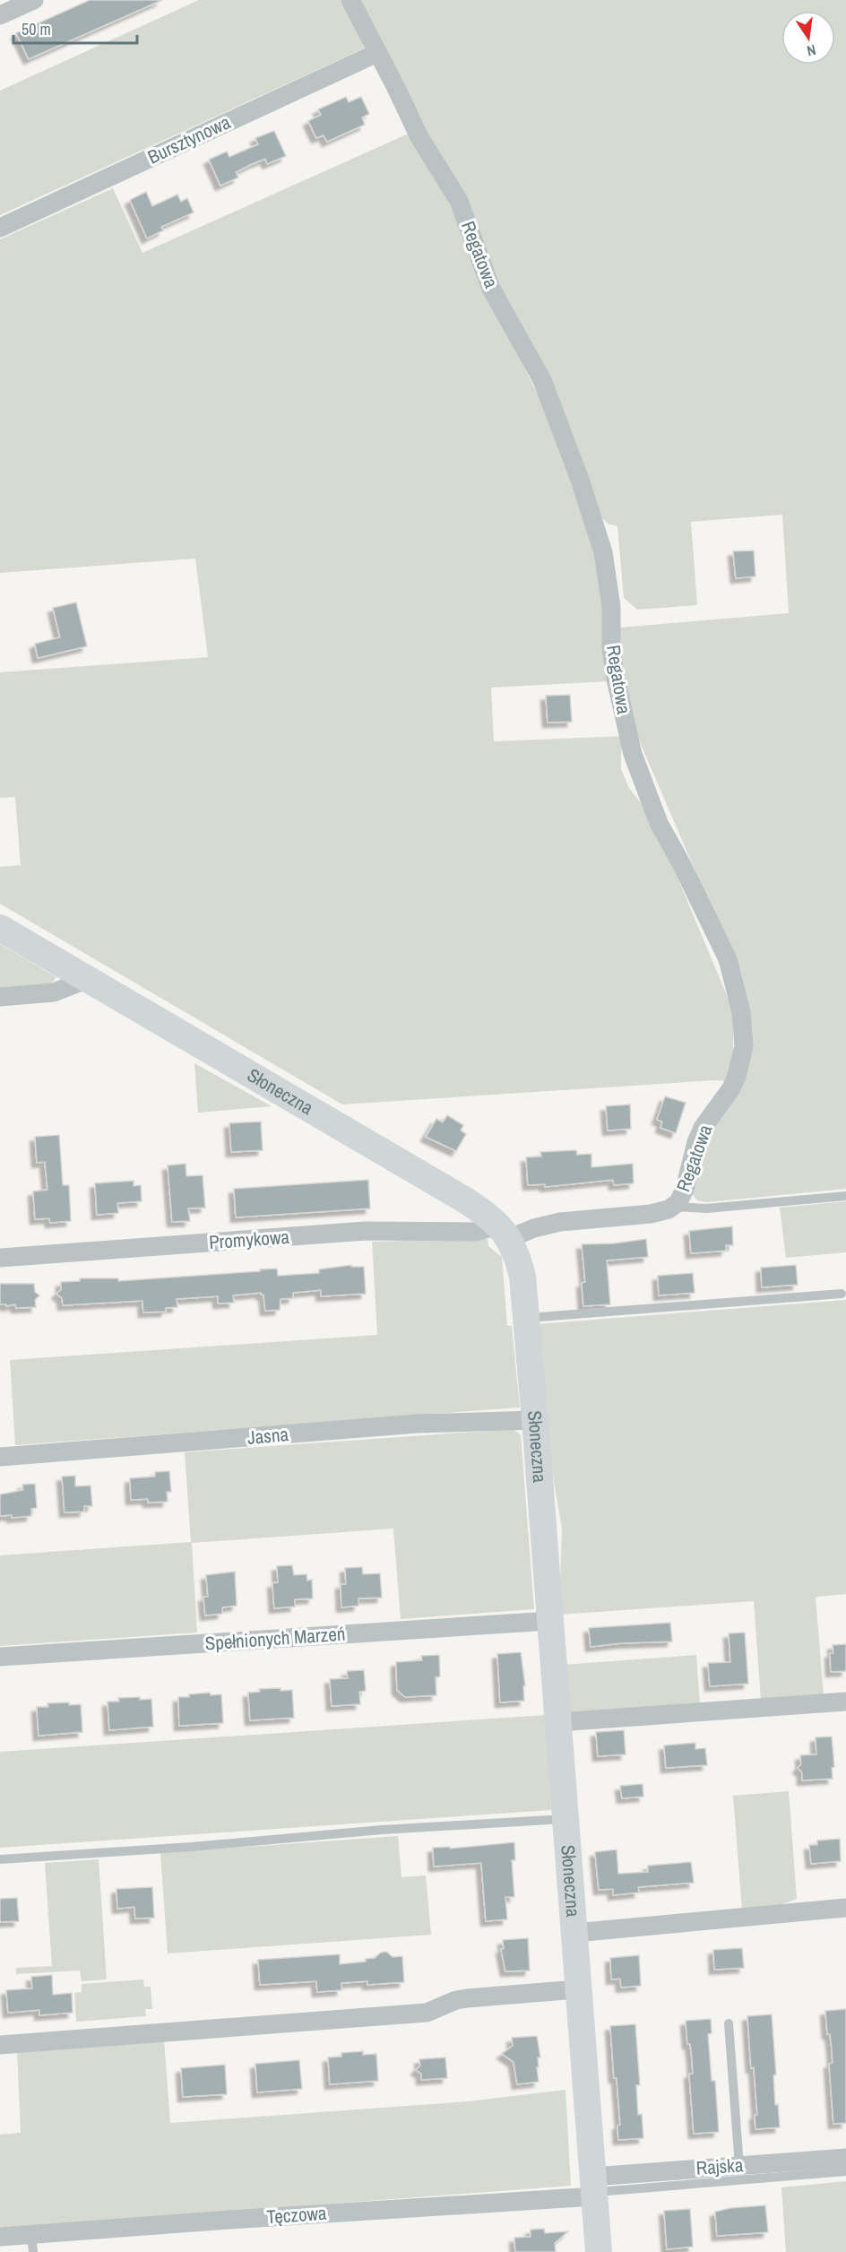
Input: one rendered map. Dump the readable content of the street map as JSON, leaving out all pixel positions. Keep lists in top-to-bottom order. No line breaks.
{"streets":{"street":["Bursztynowa","Regatowa","Słoneczna","Promykowa","Jasna","Spełnionych Marzeń","Rajska","Tęczowa"]},"crossings":[["Bursztynowa","Regatowa"],["Regatowa","Słoneczna"],["Regatowa","Promykowa"],["Słoneczna","Promykowa"],["Słoneczna","Jasna"],["Słoneczna","Spełnionych Marzeń"],["Słoneczna","Rajska"],["Słoneczna","Tęczowa"],["Rajska","Tęczowa"]],"scale_bar":"50 m","north":"bottom"}
